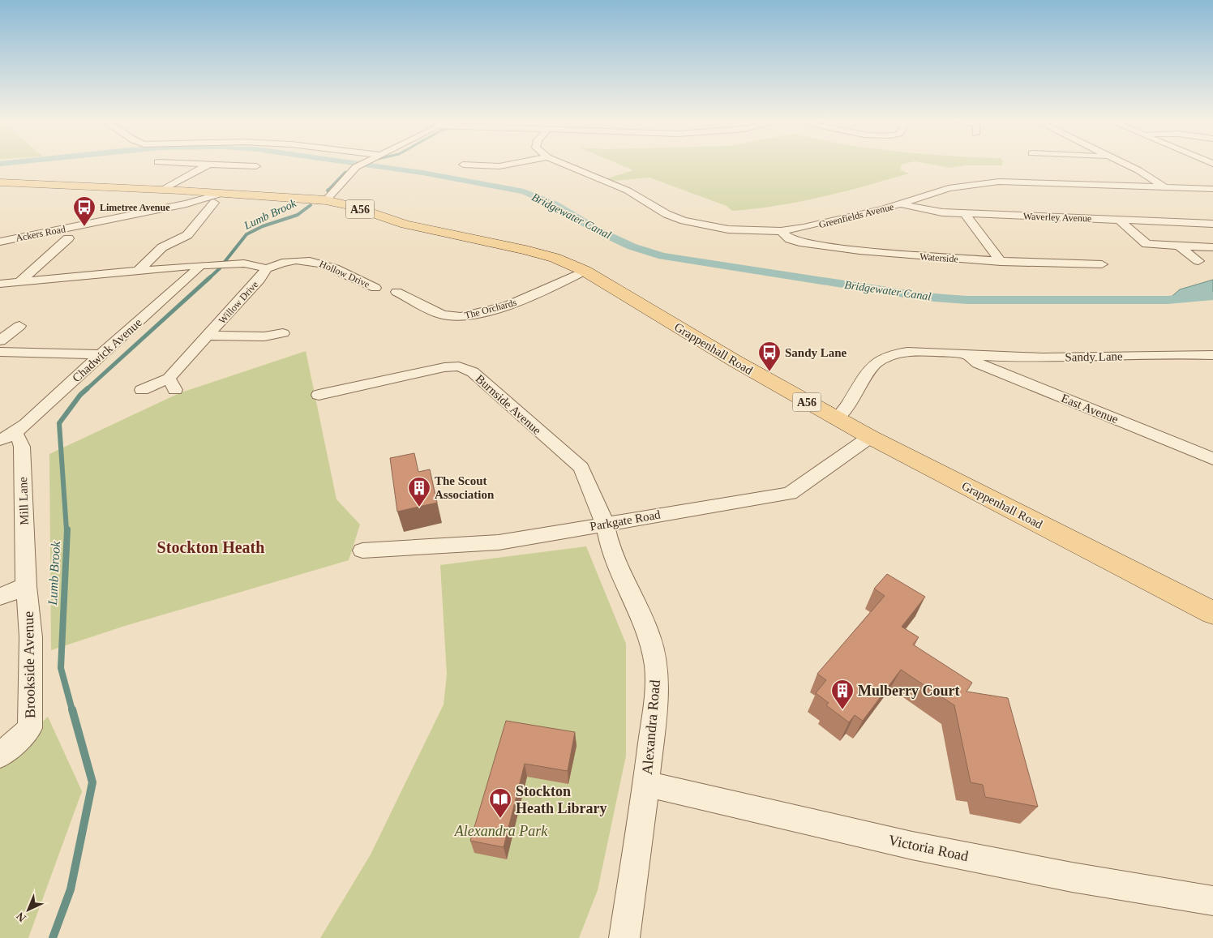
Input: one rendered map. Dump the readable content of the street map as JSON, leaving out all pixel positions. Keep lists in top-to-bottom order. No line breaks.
{"streets":{"main road":["A56","Grappenhall Road"],"street":["Greenfields Avenue","Waverley Avenue","Ackers Road","Waterside","Hollow Drive","Willow Drive","The Orchards","Chadwick Avenue","Sandy Lane","Burnside Avenue","East Avenue","Mill Lane","Parkgate Road","Brookside Avenue","Alexandra Road","Victoria Road"]},"crossings":[["A56","Ackers Road"],["A56","Grappenhall Road"],["Greenfields Avenue","Waverley Avenue"],["Greenfields Avenue","Waterside"],["Hollow Drive","Willow Drive"],["The Orchards","Grappenhall Road"],["Grappenhall Road","Sandy Lane"],["Grappenhall Road","Parkgate Road"],["Chadwick Avenue","Mill Lane"],["Sandy Lane","East Avenue"],["Burnside Avenue","Parkgate Road"],["Burnside Avenue","Alexandra Road"],["Mill Lane","Brookside Avenue"],["Parkgate Road","Alexandra Road"],["Alexandra Road","Victoria Road"]],"districts":["Stockton Heath"],"water":["Lumb Brook","Bridgewater Canal"],"parks":["Alexandra Park"],"places":{"bus stop":["Limetree Avenue","Sandy Lane"],"building":["The Scout Association","Mulberry Court"],"library":["Stockton Heath Library"]},"north":"bottom left"}
